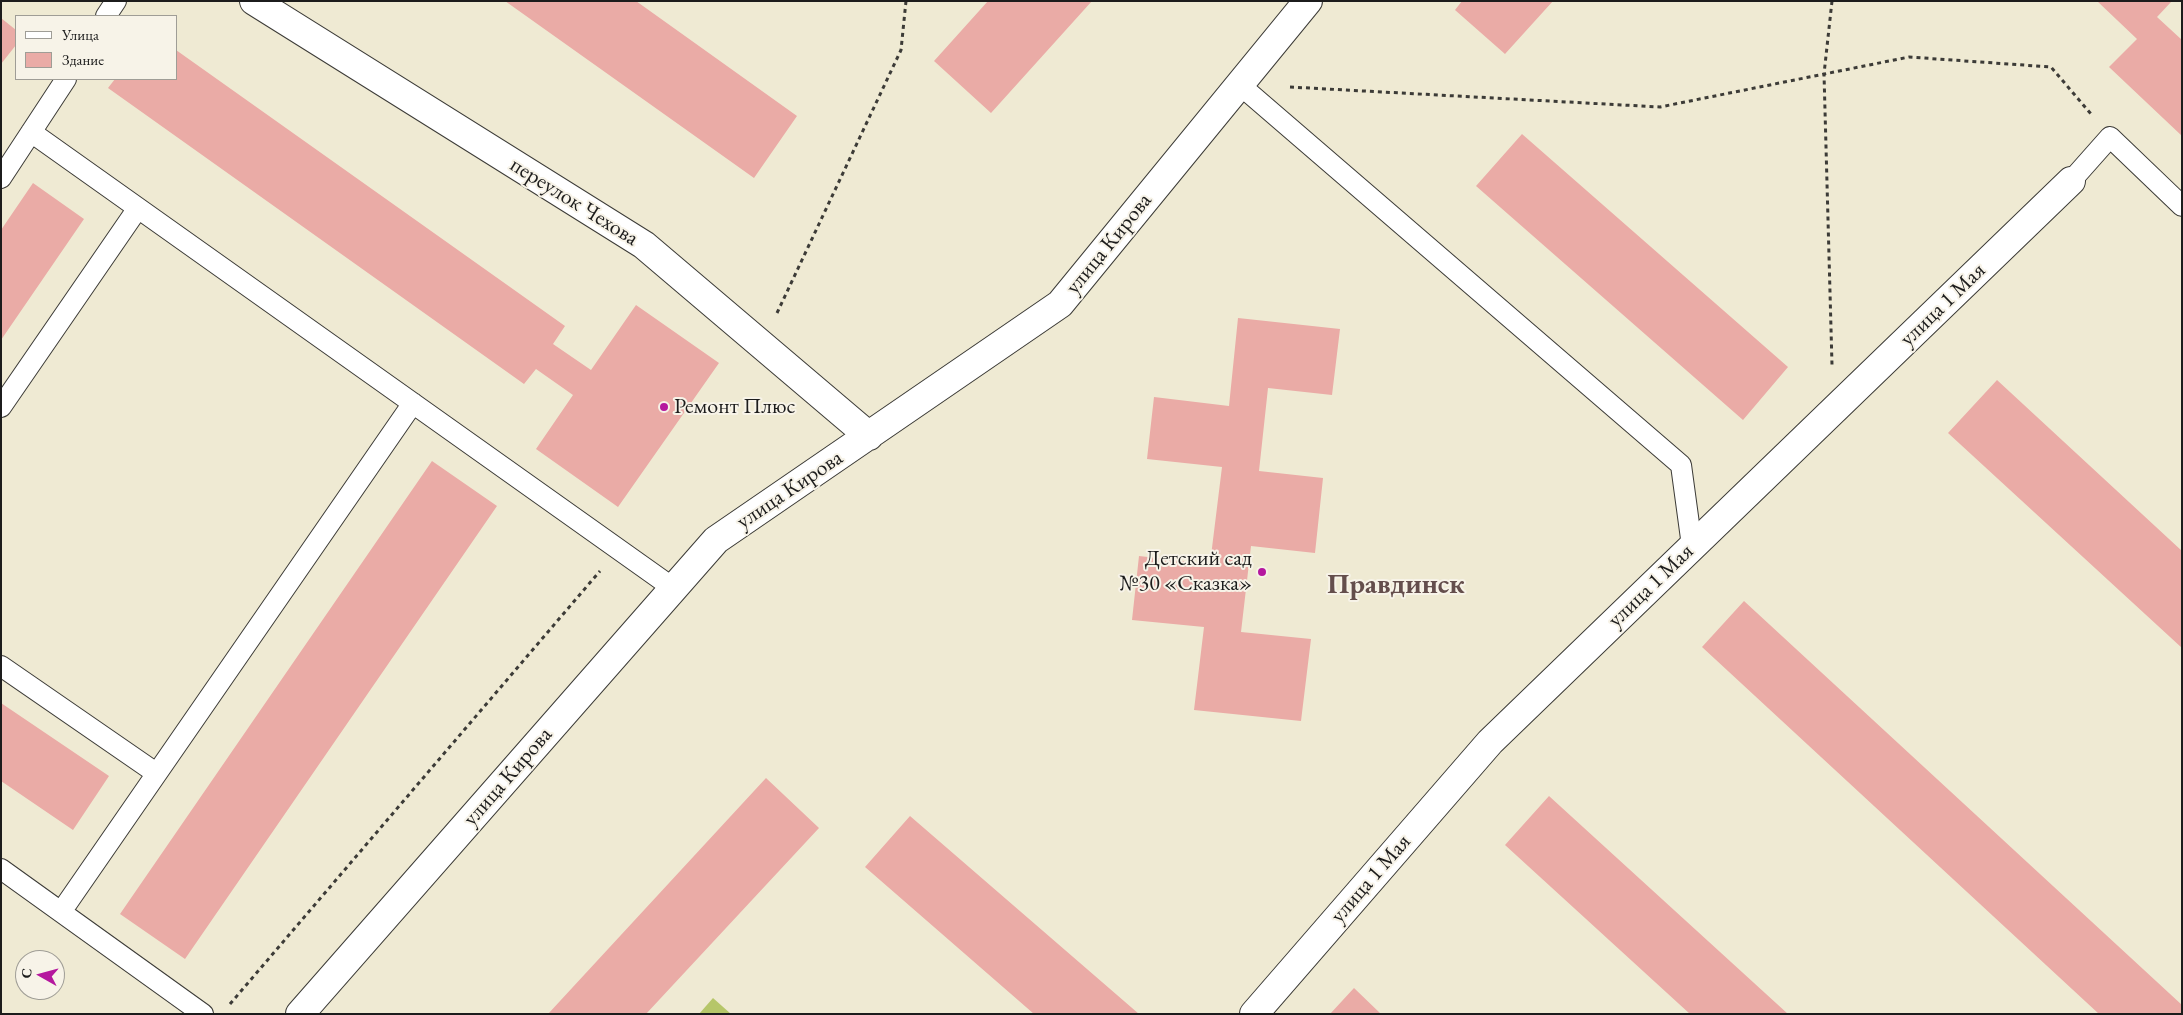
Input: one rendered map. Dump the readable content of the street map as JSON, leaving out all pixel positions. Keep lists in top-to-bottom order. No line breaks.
{"streets":{"street":["переулок Чехова","улица Кирова","улица 1 Мая"]},"crossings":[["переулок Чехова","улица Кирова"]],"districts":["Правдинск"],"places":["Ремонт Плюс","Детский сад №30 «Сказка»"],"legend":["Улица","Здание"],"north":"left"}
